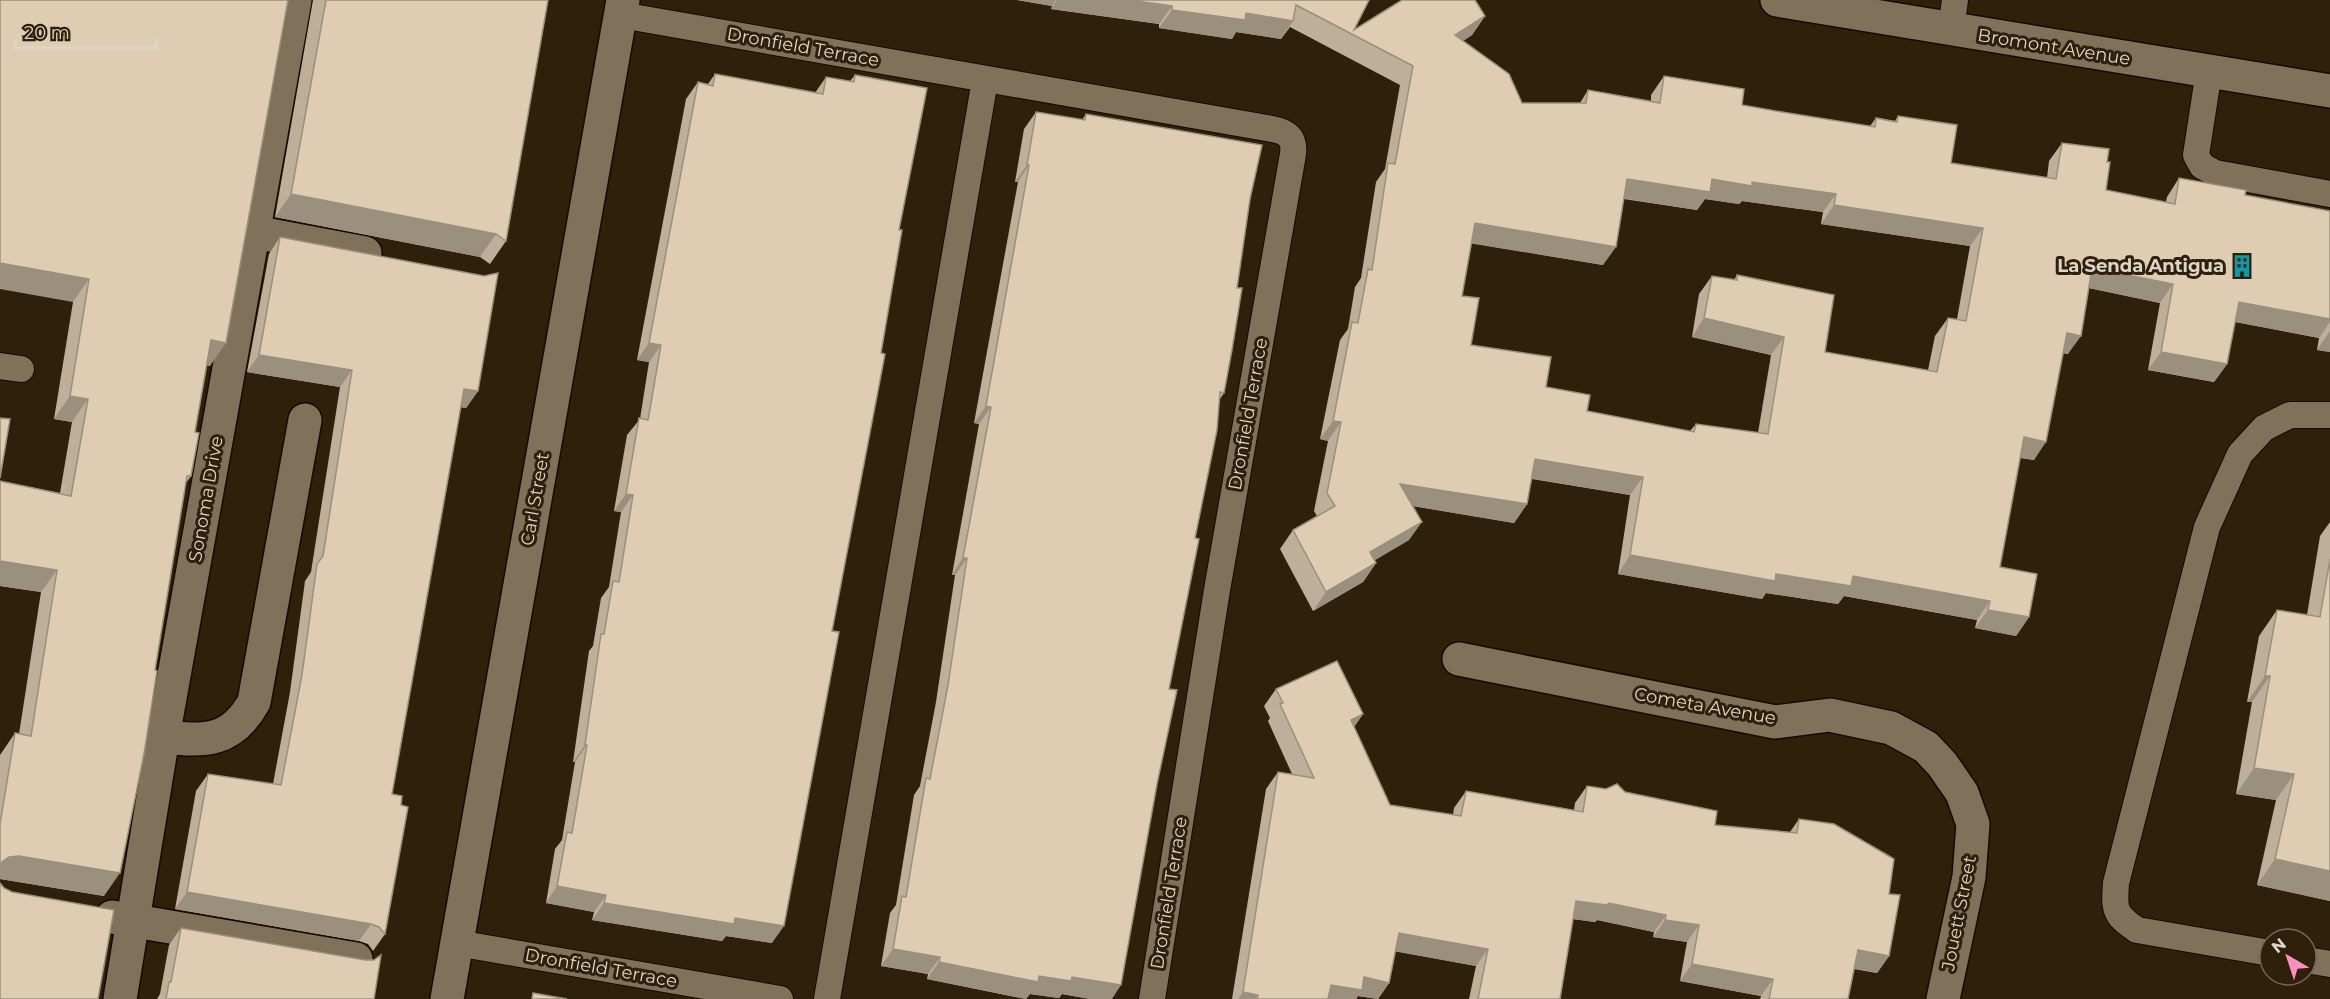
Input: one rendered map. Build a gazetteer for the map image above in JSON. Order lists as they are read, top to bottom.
{
  "streets": {
    "street": [
      "Bromont Avenue",
      "Sonoma Drive",
      "Carl Street",
      "Cometa Avenue",
      "Jouett Street"
    ],
    "lane": ["Dronfield Terrace"]
  },
  "crossings": [
    ["Dronfield Terrace", "Carl Street"],
    ["Cometa Avenue", "Jouett Street"]
  ],
  "places": {
    "building": ["La Senda Antigua"]
  },
  "scale_bar": "20 m",
  "north": "top left"
}
